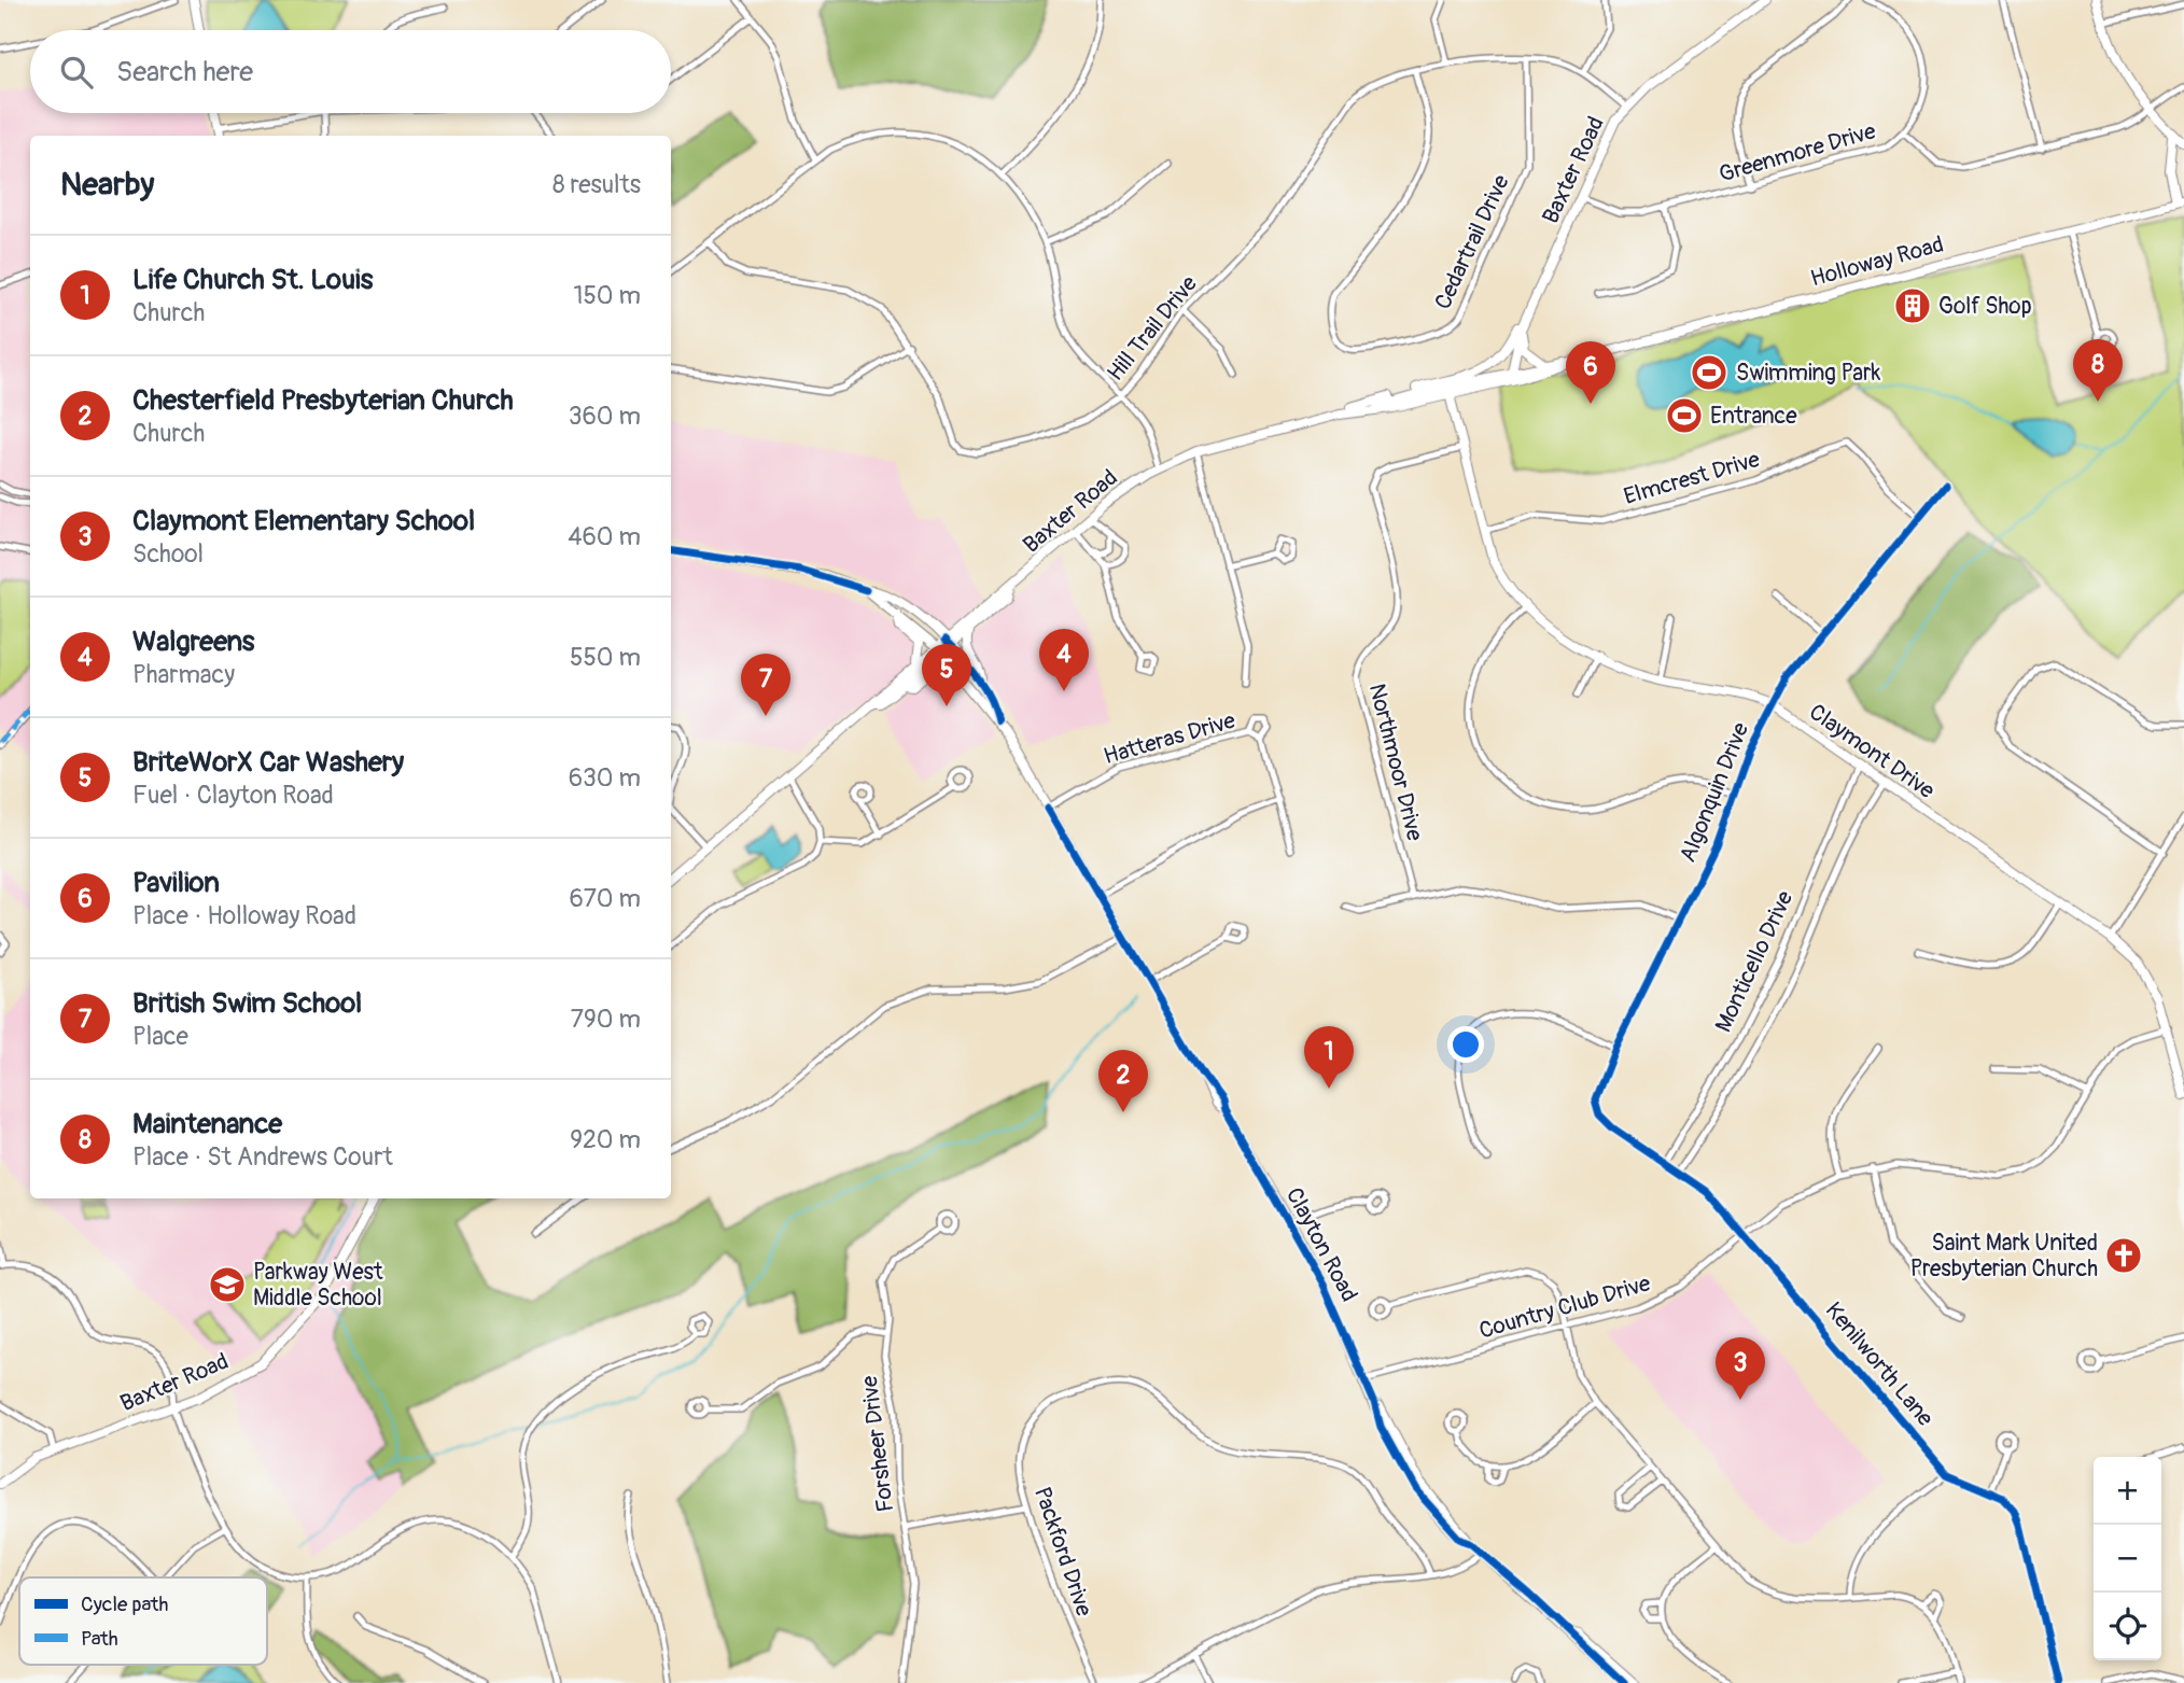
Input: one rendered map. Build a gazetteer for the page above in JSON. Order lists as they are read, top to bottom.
{
  "streets": {
    "main road": [
      "Baxter Road",
      "Holloway Road",
      "Claymont Drive",
      "Clayton Road"
    ],
    "street": [
      "Greenmore Drive",
      "Cedartrail Drive",
      "Hill Trail Drive",
      "Elmcrest Drive",
      "Hatteras Drive",
      "Northmoor Drive",
      "Algonquin Drive",
      "Monticello Drive",
      "Country Club Drive",
      "Kenilworth Lane",
      "Forsheer Drive",
      "Packford Drive"
    ]
  },
  "crossings": [
    ["Greenmore Drive", "Baxter Road"],
    ["Baxter Road", "Holloway Road"],
    ["Baxter Road", "Hill Trail Drive"],
    ["Baxter Road", "Claymont Drive"],
    ["Baxter Road", "Clayton Road"],
    ["Cedartrail Drive", "Hill Trail Drive"],
    ["Elmcrest Drive", "Claymont Drive"],
    ["Elmcrest Drive", "Algonquin Drive"],
    ["Hatteras Drive", "Clayton Road"],
    ["Claymont Drive", "Northmoor Drive"],
    ["Claymont Drive", "Algonquin Drive"],
    ["Claymont Drive", "Monticello Drive"],
    ["Claymont Drive", "Country Club Drive"],
    ["Algonquin Drive", "Kenilworth Lane"],
    ["Monticello Drive", "Kenilworth Lane"],
    ["Clayton Road", "Country Club Drive"],
    ["Country Club Drive", "Kenilworth Lane"]
  ],
  "places": {
    "building": ["Golf Shop"],
    "sports": ["Swimming Park", "Entrance"],
    "church": ["Saint Mark United Presbyterian Church"],
    "school or university": ["Parkway West Middle School"]
  },
  "legend": ["Cycle path", "Path"],
  "page": {
    "search": "Search here",
    "heading": ["Nearby", "8 results"],
    "list": [
      {
        "mark": "1",
        "name": "Life Church St. Louis",
        "note": "Church",
        "value": "150 m"
      },
      {
        "mark": "2",
        "name": "Chesterfield Presbyterian Church",
        "note": "Church",
        "value": "360 m"
      },
      {
        "mark": "3",
        "name": "Claymont Elementary School",
        "note": "School",
        "value": "460 m"
      },
      {
        "mark": "4",
        "name": "Walgreens",
        "note": "Pharmacy",
        "value": "550 m"
      },
      {
        "mark": "5",
        "name": "BriteWorX Car Washery",
        "note": "Fuel · Clayton Road",
        "value": "630 m"
      },
      {
        "mark": "6",
        "name": "Pavilion",
        "note": "Place · Holloway Road",
        "value": "670 m"
      },
      {
        "mark": "7",
        "name": "British Swim School",
        "note": "Place",
        "value": "790 m"
      },
      {
        "mark": "8",
        "name": "Maintenance",
        "note": "Place · St Andrews Court",
        "value": "920 m"
      }
    ],
    "pins": [
      "8",
      "6",
      "4",
      "5",
      "7",
      "1",
      "2",
      "3"
    ],
    "map_buttons": ["+", "−"]
  }
}
